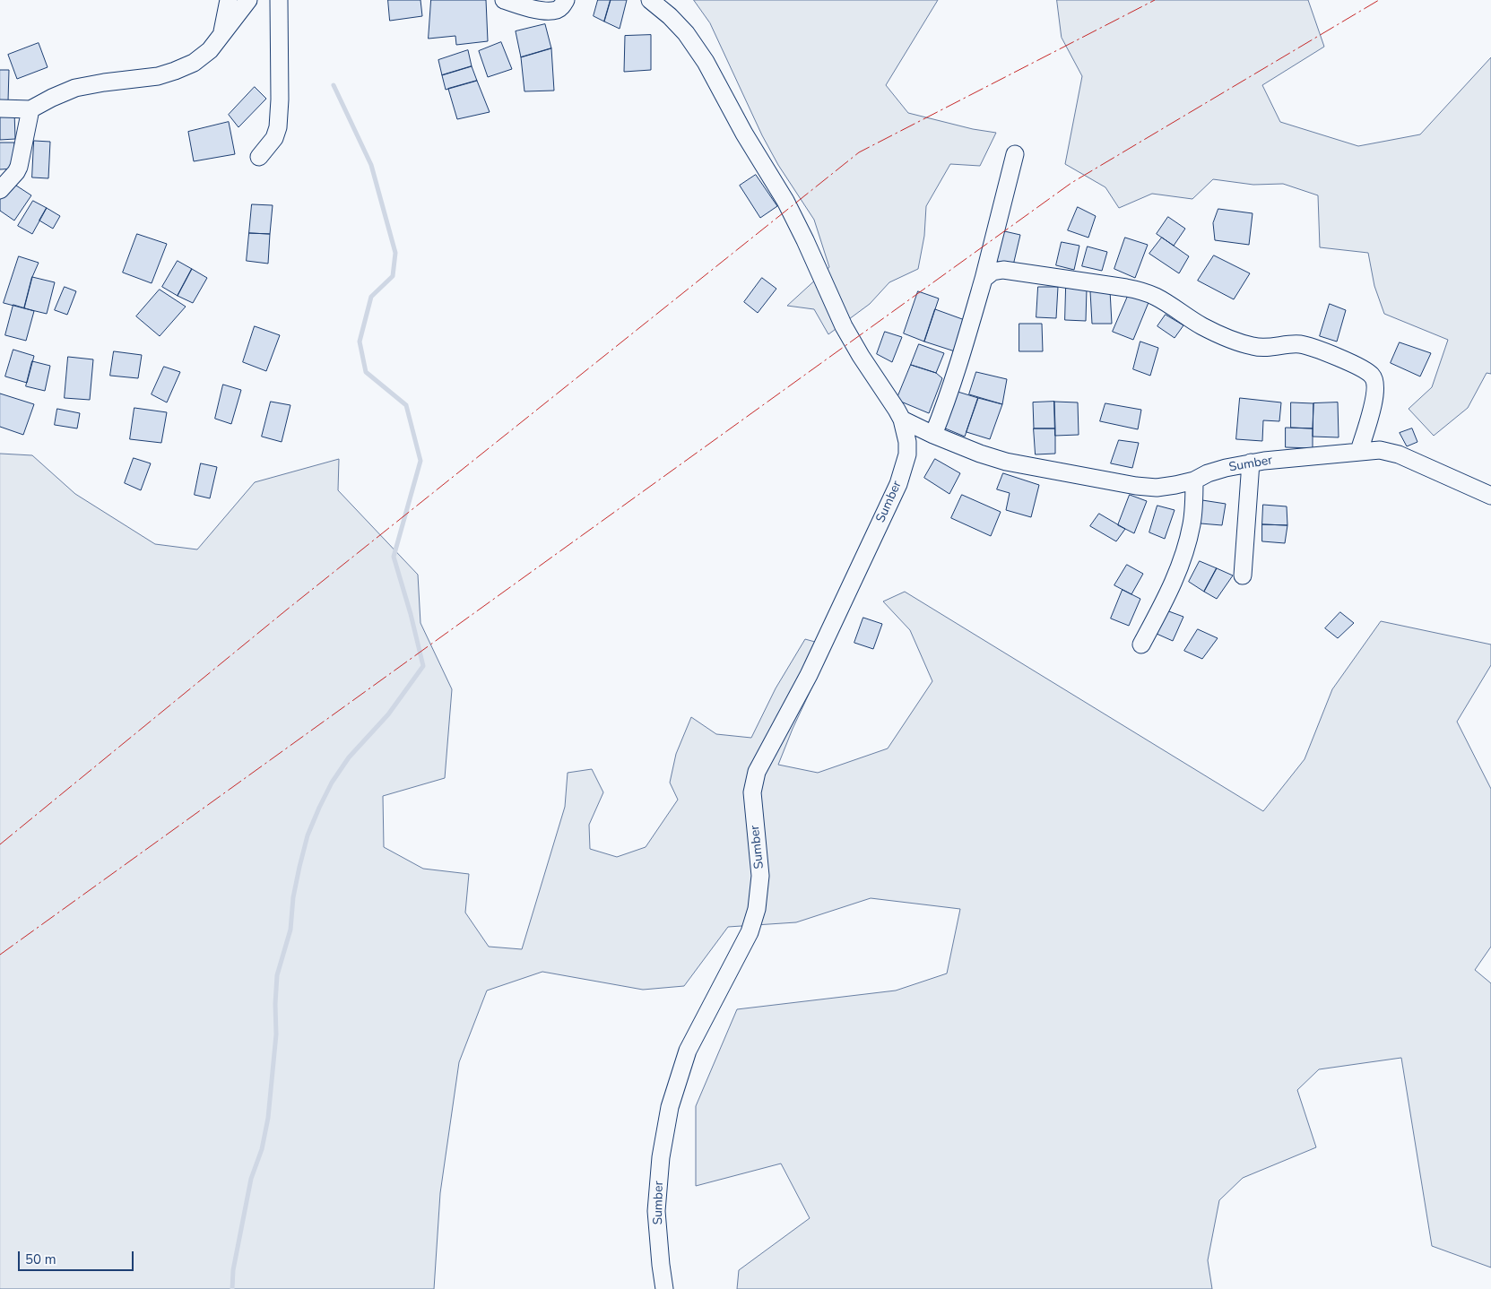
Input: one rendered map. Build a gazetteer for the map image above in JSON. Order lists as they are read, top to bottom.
{
  "streets": {
    "street": ["Sumber"]
  },
  "scale_bar": "50 m"
}
